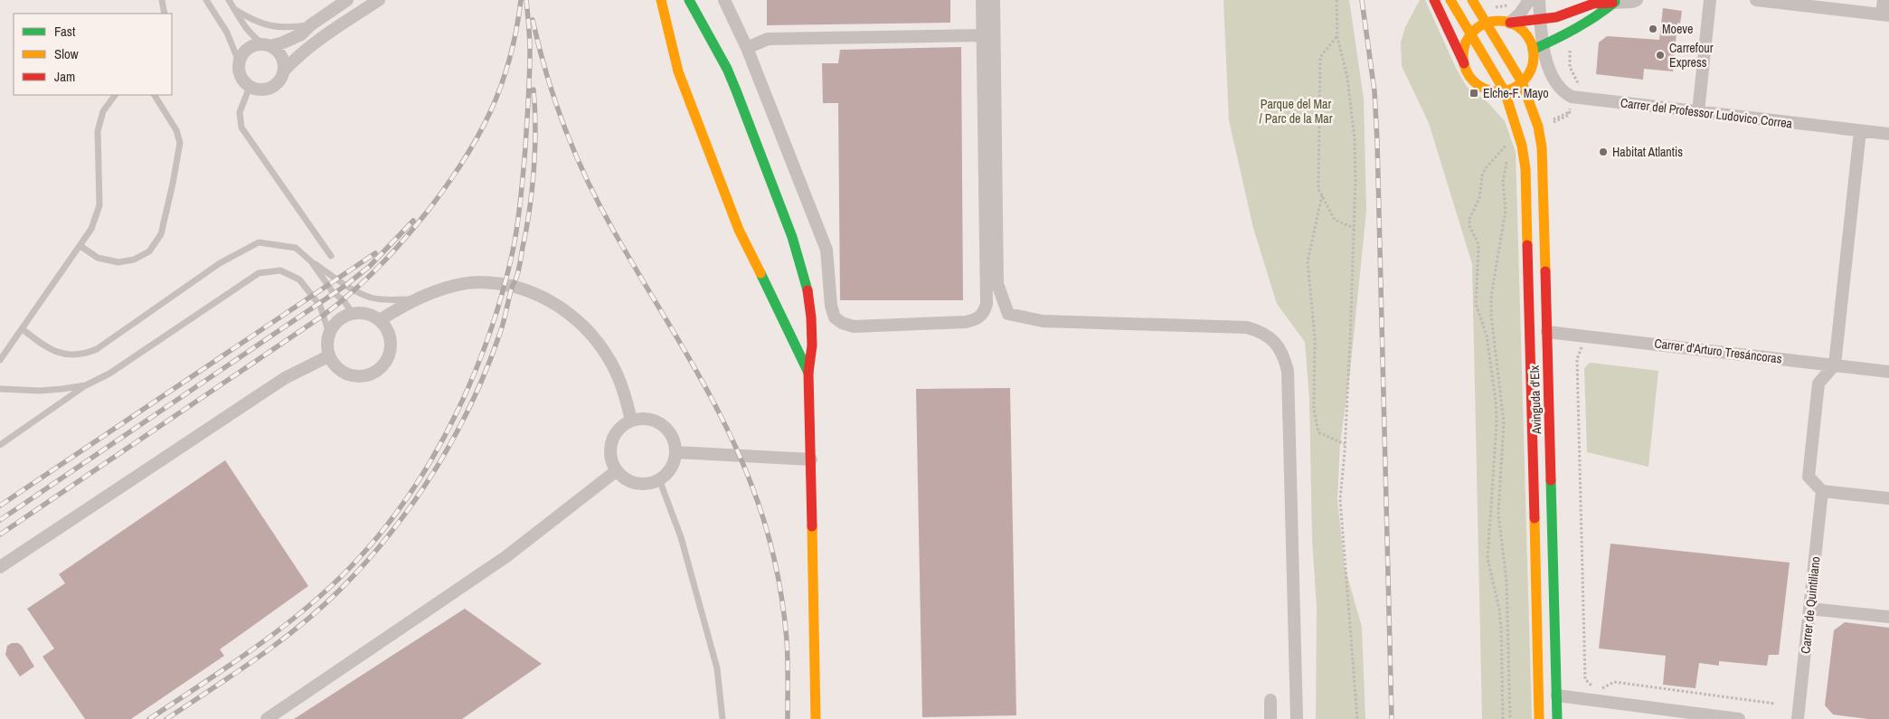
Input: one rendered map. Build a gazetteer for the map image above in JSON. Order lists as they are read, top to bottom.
{
  "streets": {
    "street": [
      "Carrer del Professor Ludovico Correa",
      "Carrer d'Arturo Tresáncoras",
      "Avinguda d'Elx",
      "Carrer de Quintiliano"
    ]
  },
  "crossings": [
    ["Carrer d'Arturo Tresáncoras", "Avinguda d'Elx"]
  ],
  "parks": ["Parque del Mar / Parc de la Mar"],
  "places": {
    "other": ["Moeve", "Carrefour Express", "Habitat Atlantis"],
    "transit": ["Elche-F. Mayo"]
  },
  "legend": ["Fast", "Slow", "Jam"]
}
